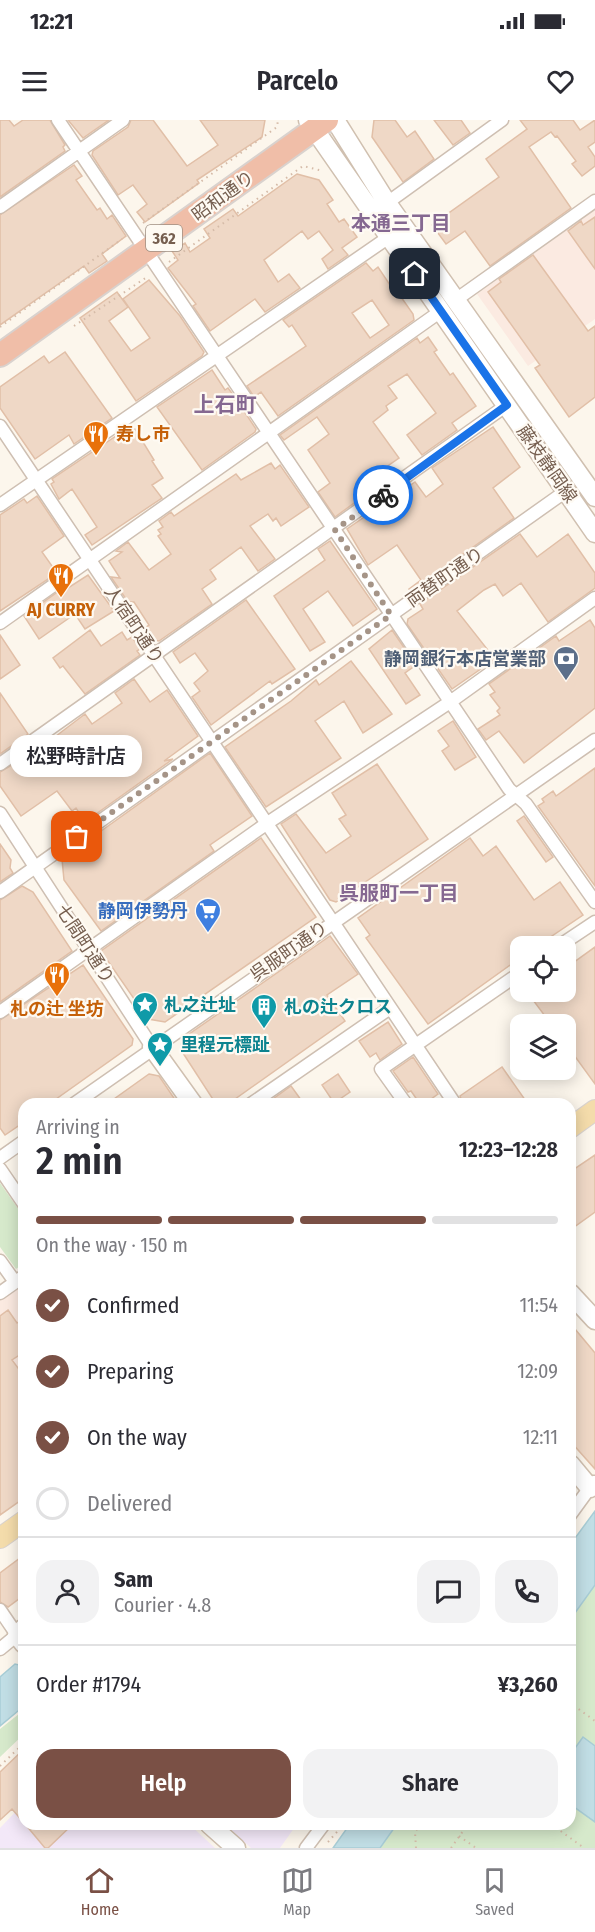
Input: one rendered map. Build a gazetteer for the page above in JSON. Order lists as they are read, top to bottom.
{
  "streets": {
    "highway": ["昭和通り", "362"],
    "main road": ["藤枝静岡線", "七間町通り"],
    "street": ["両替町通り", "人宿町通り", "呉服町通り"]
  },
  "crossings": [
    ["昭和通り", "藤枝静岡線"],
    ["藤枝静岡線", "両替町通り"],
    ["両替町通り", "人宿町通り"],
    ["両替町通り", "七間町通り"],
    ["人宿町通り", "呉服町通り"],
    ["七間町通り", "呉服町通り"]
  ],
  "districts": ["本通三丁目", "上石町", "呉服町一丁目"],
  "places": {
    "restaurant": ["寿し市", "AJ CURRY", "札の辻 坐坊"],
    "bank": ["静岡銀行本店営業部"],
    "other": ["松野時計店"],
    "supermarket": ["静岡伊勢丹"],
    "place": ["札之辻址", "里程元標趾"],
    "building": ["札の辻クロス"]
  },
  "page": {
    "status": "12:21",
    "header": "Parcelo",
    "bubble": "松野時計店",
    "heading": ["2 min", "Arriving in", "12:23–12:28"],
    "panel": [
      "Sam",
      "Courier · 4.8",
      "Order #1794",
      "¥3,260"
    ],
    "bar": "On the way · 150 m",
    "list": [
      ["Confirmed", "11:54"],
      ["Preparing", "12:09"],
      ["On the way", "12:11"],
      "Delivered"
    ],
    "buttons": ["Help", "Share"],
    "tabs": ["Home", "Map", "Saved"]
  }
}
